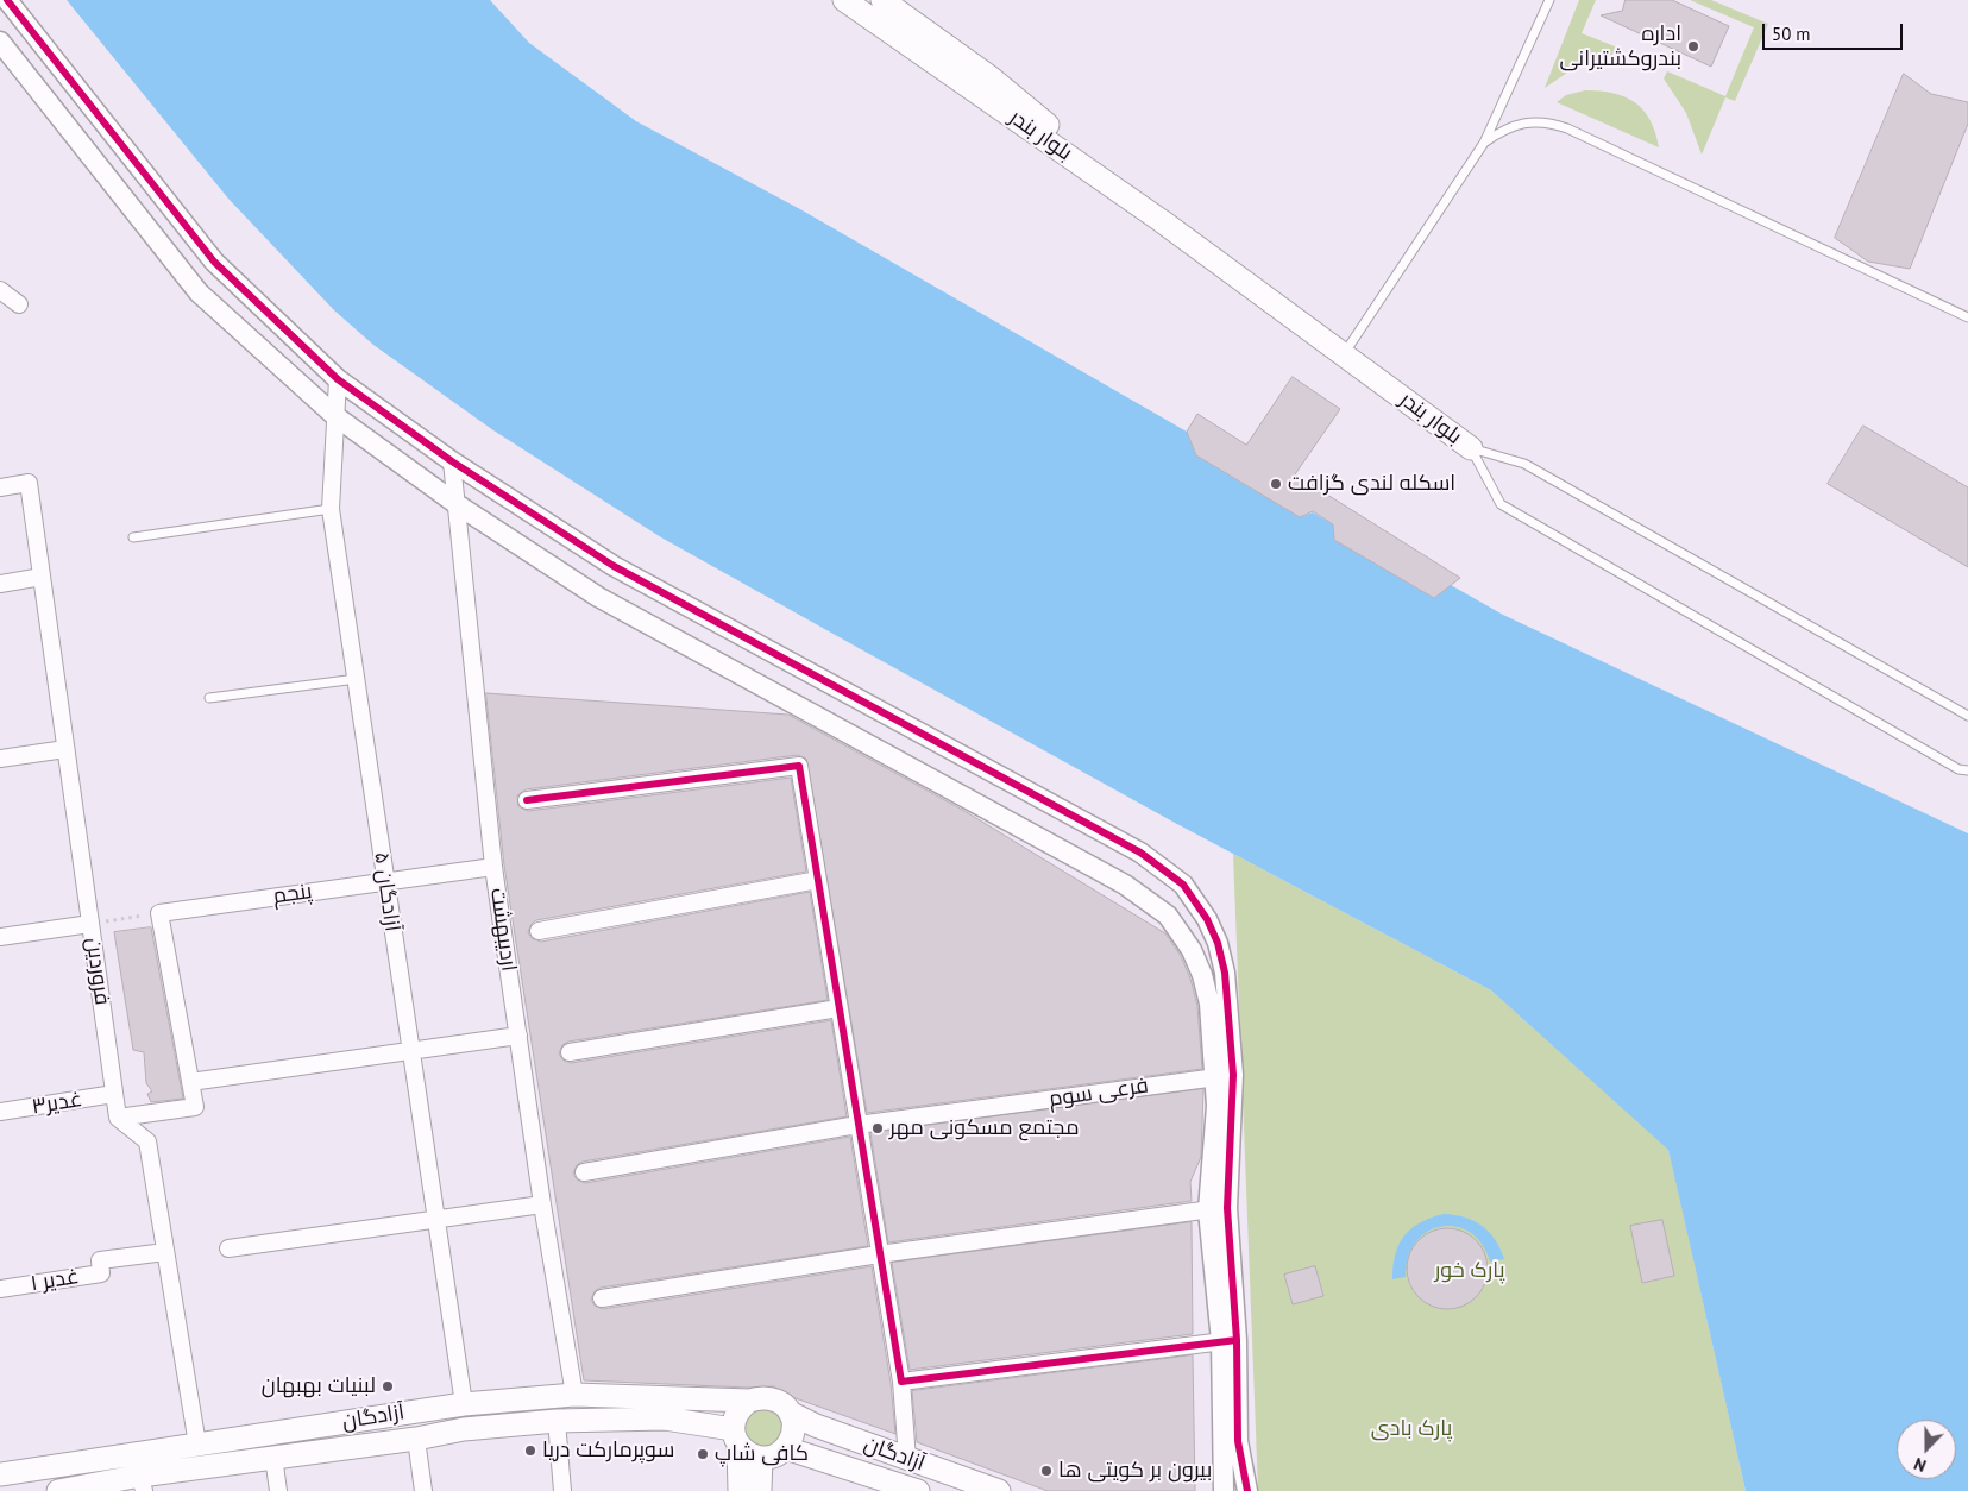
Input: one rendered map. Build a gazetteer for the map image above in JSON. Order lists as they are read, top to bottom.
{
  "streets": {
    "main road": ["بلوار بندر", "آزادگان"],
    "street": [
      "آزادگان ۵",
      "پنجم",
      "اردیبهشت",
      "فروردین",
      "فرعی سوم",
      "غدیر۳",
      "غدیر ۱"
    ]
  },
  "crossings": [
    ["آزادگان ۵", "پنجم"],
    ["آزادگان ۵", "آزادگان"],
    ["پنجم", "اردیبهشت"],
    ["اردیبهشت", "آزادگان"],
    ["فروردین", "غدیر۳"]
  ],
  "parks": ["پارک خور", "پارک بادی"],
  "places": [
    "اداره بندروکشتیرانی",
    "اسکله لندی گزافت",
    "مجتمع مسکونی مهر",
    "لبنیات بهبهان",
    "سوپرمارکت دریا",
    "کافی شاپ",
    "بیرون بر کویتی ها"
  ],
  "scale_bar": "50 m",
  "north": "bottom"
}
